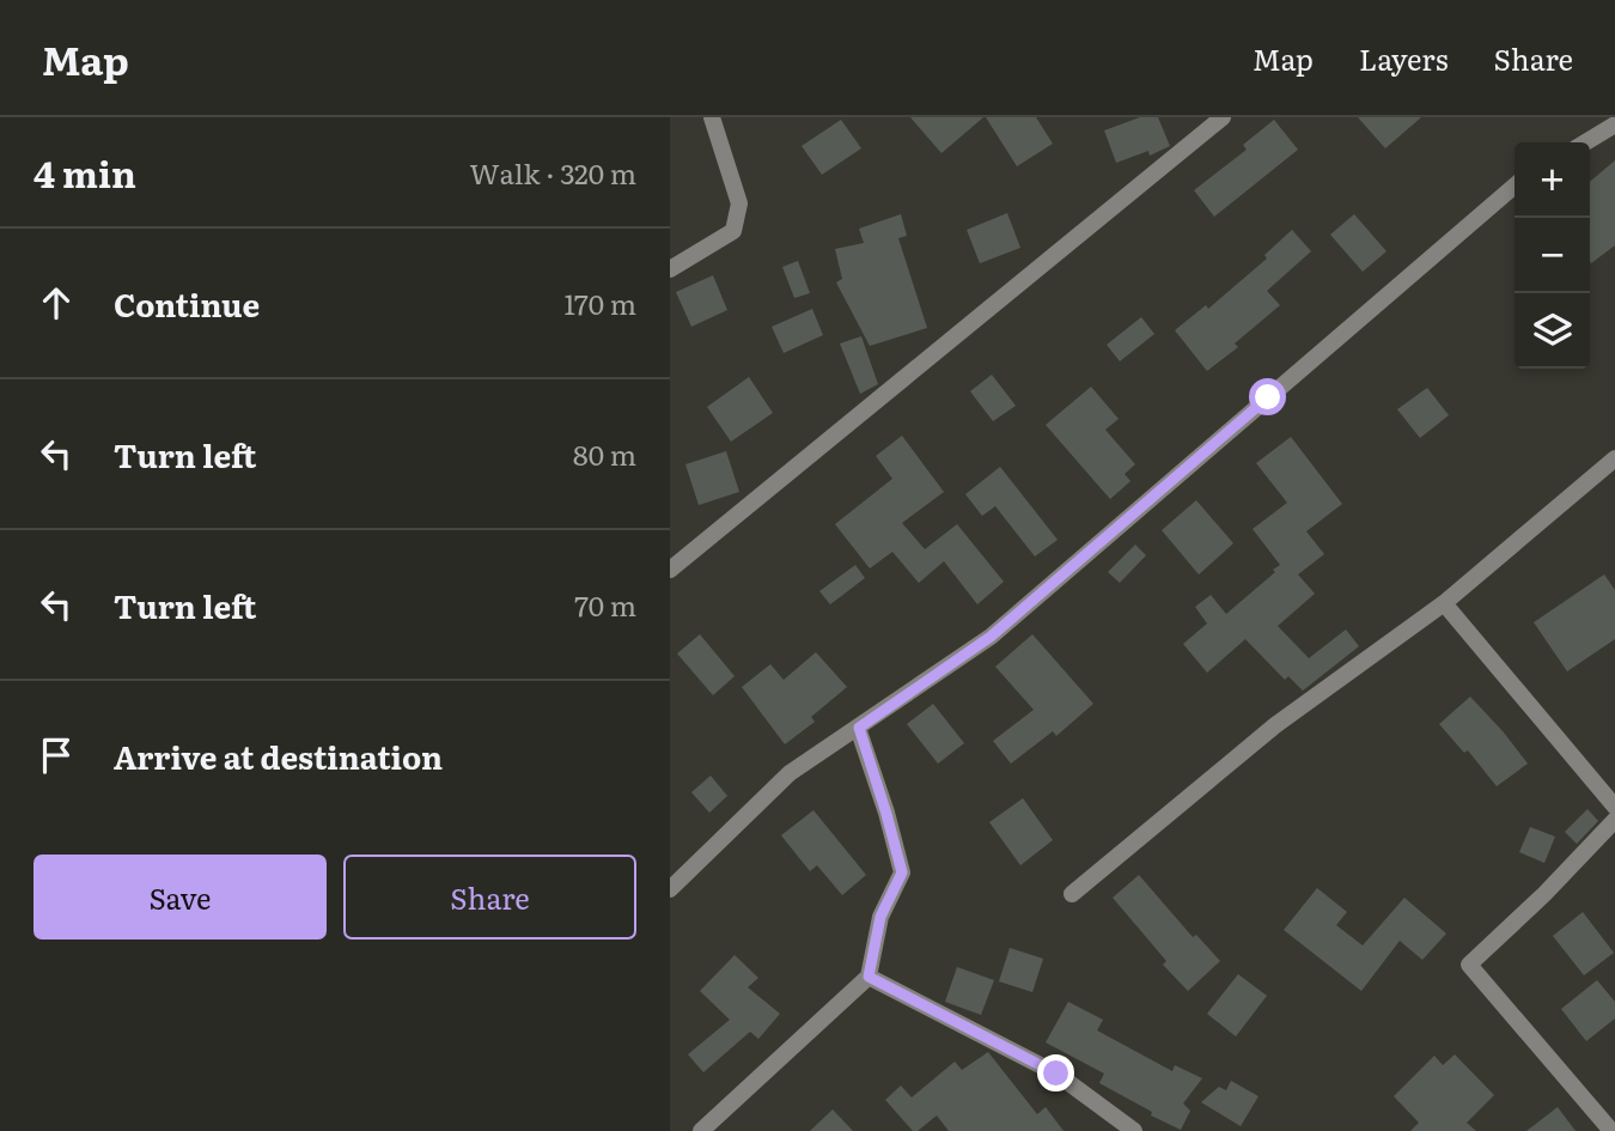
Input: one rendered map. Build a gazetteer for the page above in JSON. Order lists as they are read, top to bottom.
{
  "page": {
    "header": "Map",
    "nav": ["Map", "Layers", "Share"],
    "heading": ["4 min", "Walk · 320 m"],
    "map_buttons": ["+", "−"],
    "list": [
      ["Continue", "170 m"],
      ["Turn left", "80 m"],
      ["Turn left", "70 m"],
      "Arrive at destination"
    ],
    "buttons": ["Save", "Share"]
  }
}
